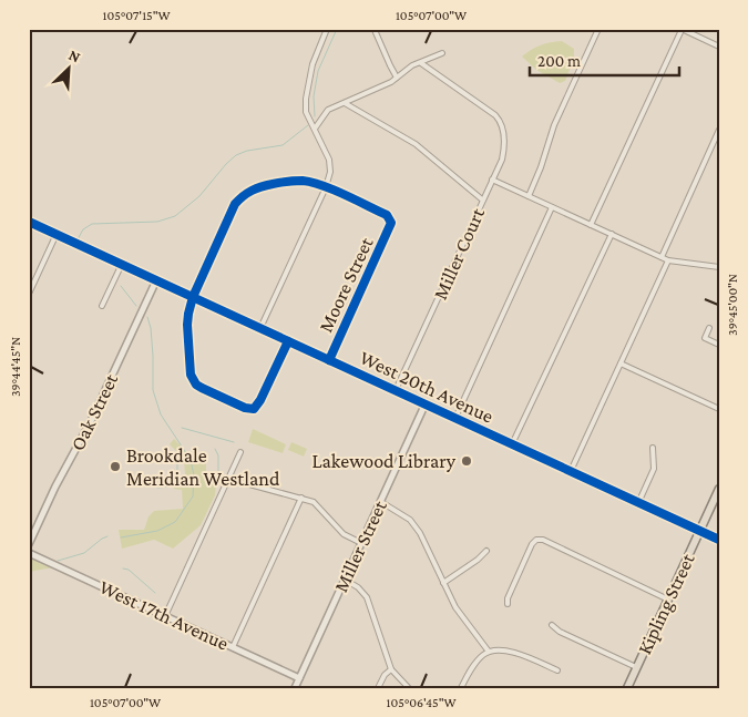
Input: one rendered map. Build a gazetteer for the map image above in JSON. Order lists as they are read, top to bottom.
{
  "streets": {
    "main road": ["Kipling Street"],
    "street": [
      "Miller Court",
      "Moore Street",
      "West 20th Avenue",
      "Oak Street",
      "Miller Street",
      "West 17th Avenue"
    ]
  },
  "crossings": [
    ["Miller Court", "West 20th Avenue"],
    ["Moore Street", "West 20th Avenue"],
    ["West 20th Avenue", "Oak Street"],
    ["West 20th Avenue", "Miller Street"],
    ["West 20th Avenue", "Kipling Street"],
    ["Miller Street", "West 17th Avenue"]
  ],
  "places": ["Lakewood Library", "Brookdale Meridian Westland"],
  "scale_bar": "200 m",
  "north": "top right",
  "coordinates": [
    "105°07'15\"W",
    "105°07'00\"W",
    "39°45'00\"N",
    "39°44'45\"N",
    "105°06'45\"W"
  ]
}
